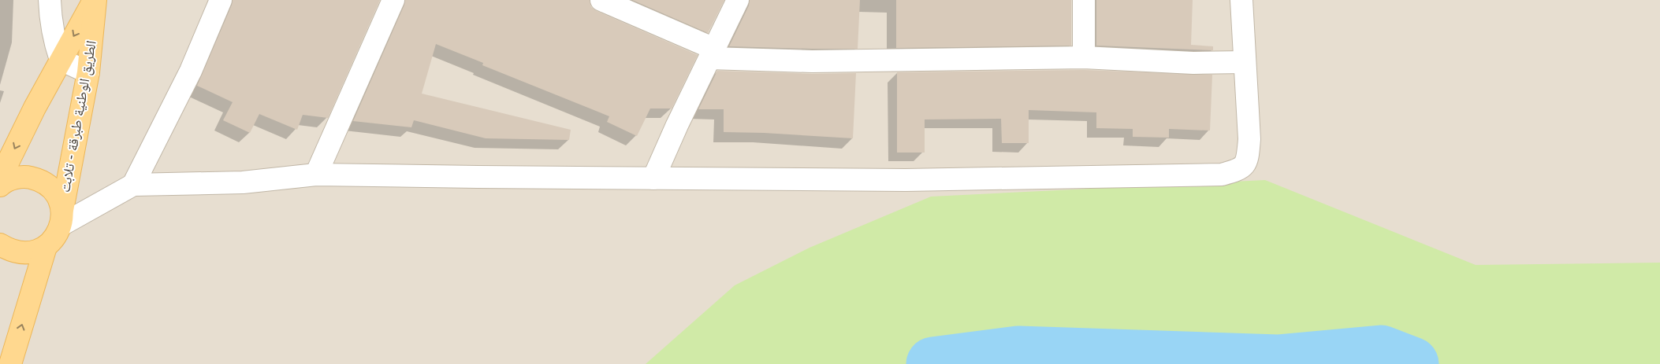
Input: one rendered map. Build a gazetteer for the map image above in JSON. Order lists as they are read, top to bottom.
{
  "streets": {
    "main road": ["الطريق الوطنية طبرقة - تلابت"]
  }
}
